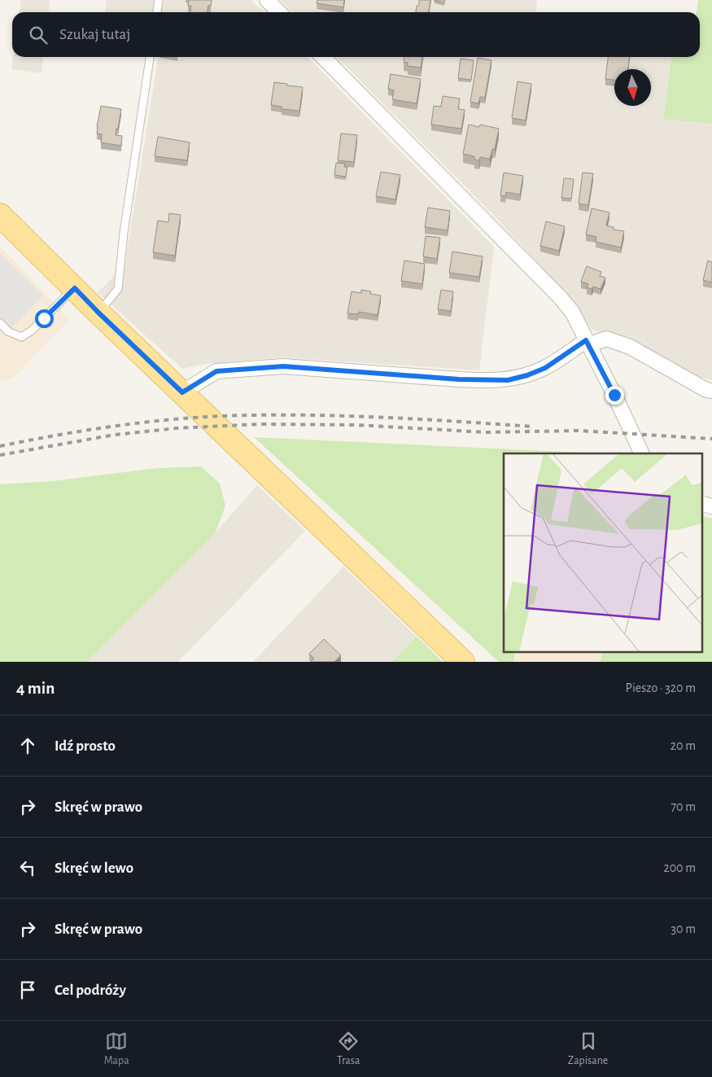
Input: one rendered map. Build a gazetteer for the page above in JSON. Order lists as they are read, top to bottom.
{
  "north": "bottom",
  "page": {
    "search": "Szukaj tutaj",
    "heading": ["4 min", "Pieszo · 320 m"],
    "list": [
      ["Idź prosto", "20 m"],
      ["Skręć w prawo", "70 m"],
      ["Skręć w lewo", "200 m"],
      ["Skręć w prawo", "30 m"],
      "Cel podróży"
    ],
    "nav": ["Mapa", "Trasa", "Zapisane"]
  }
}
